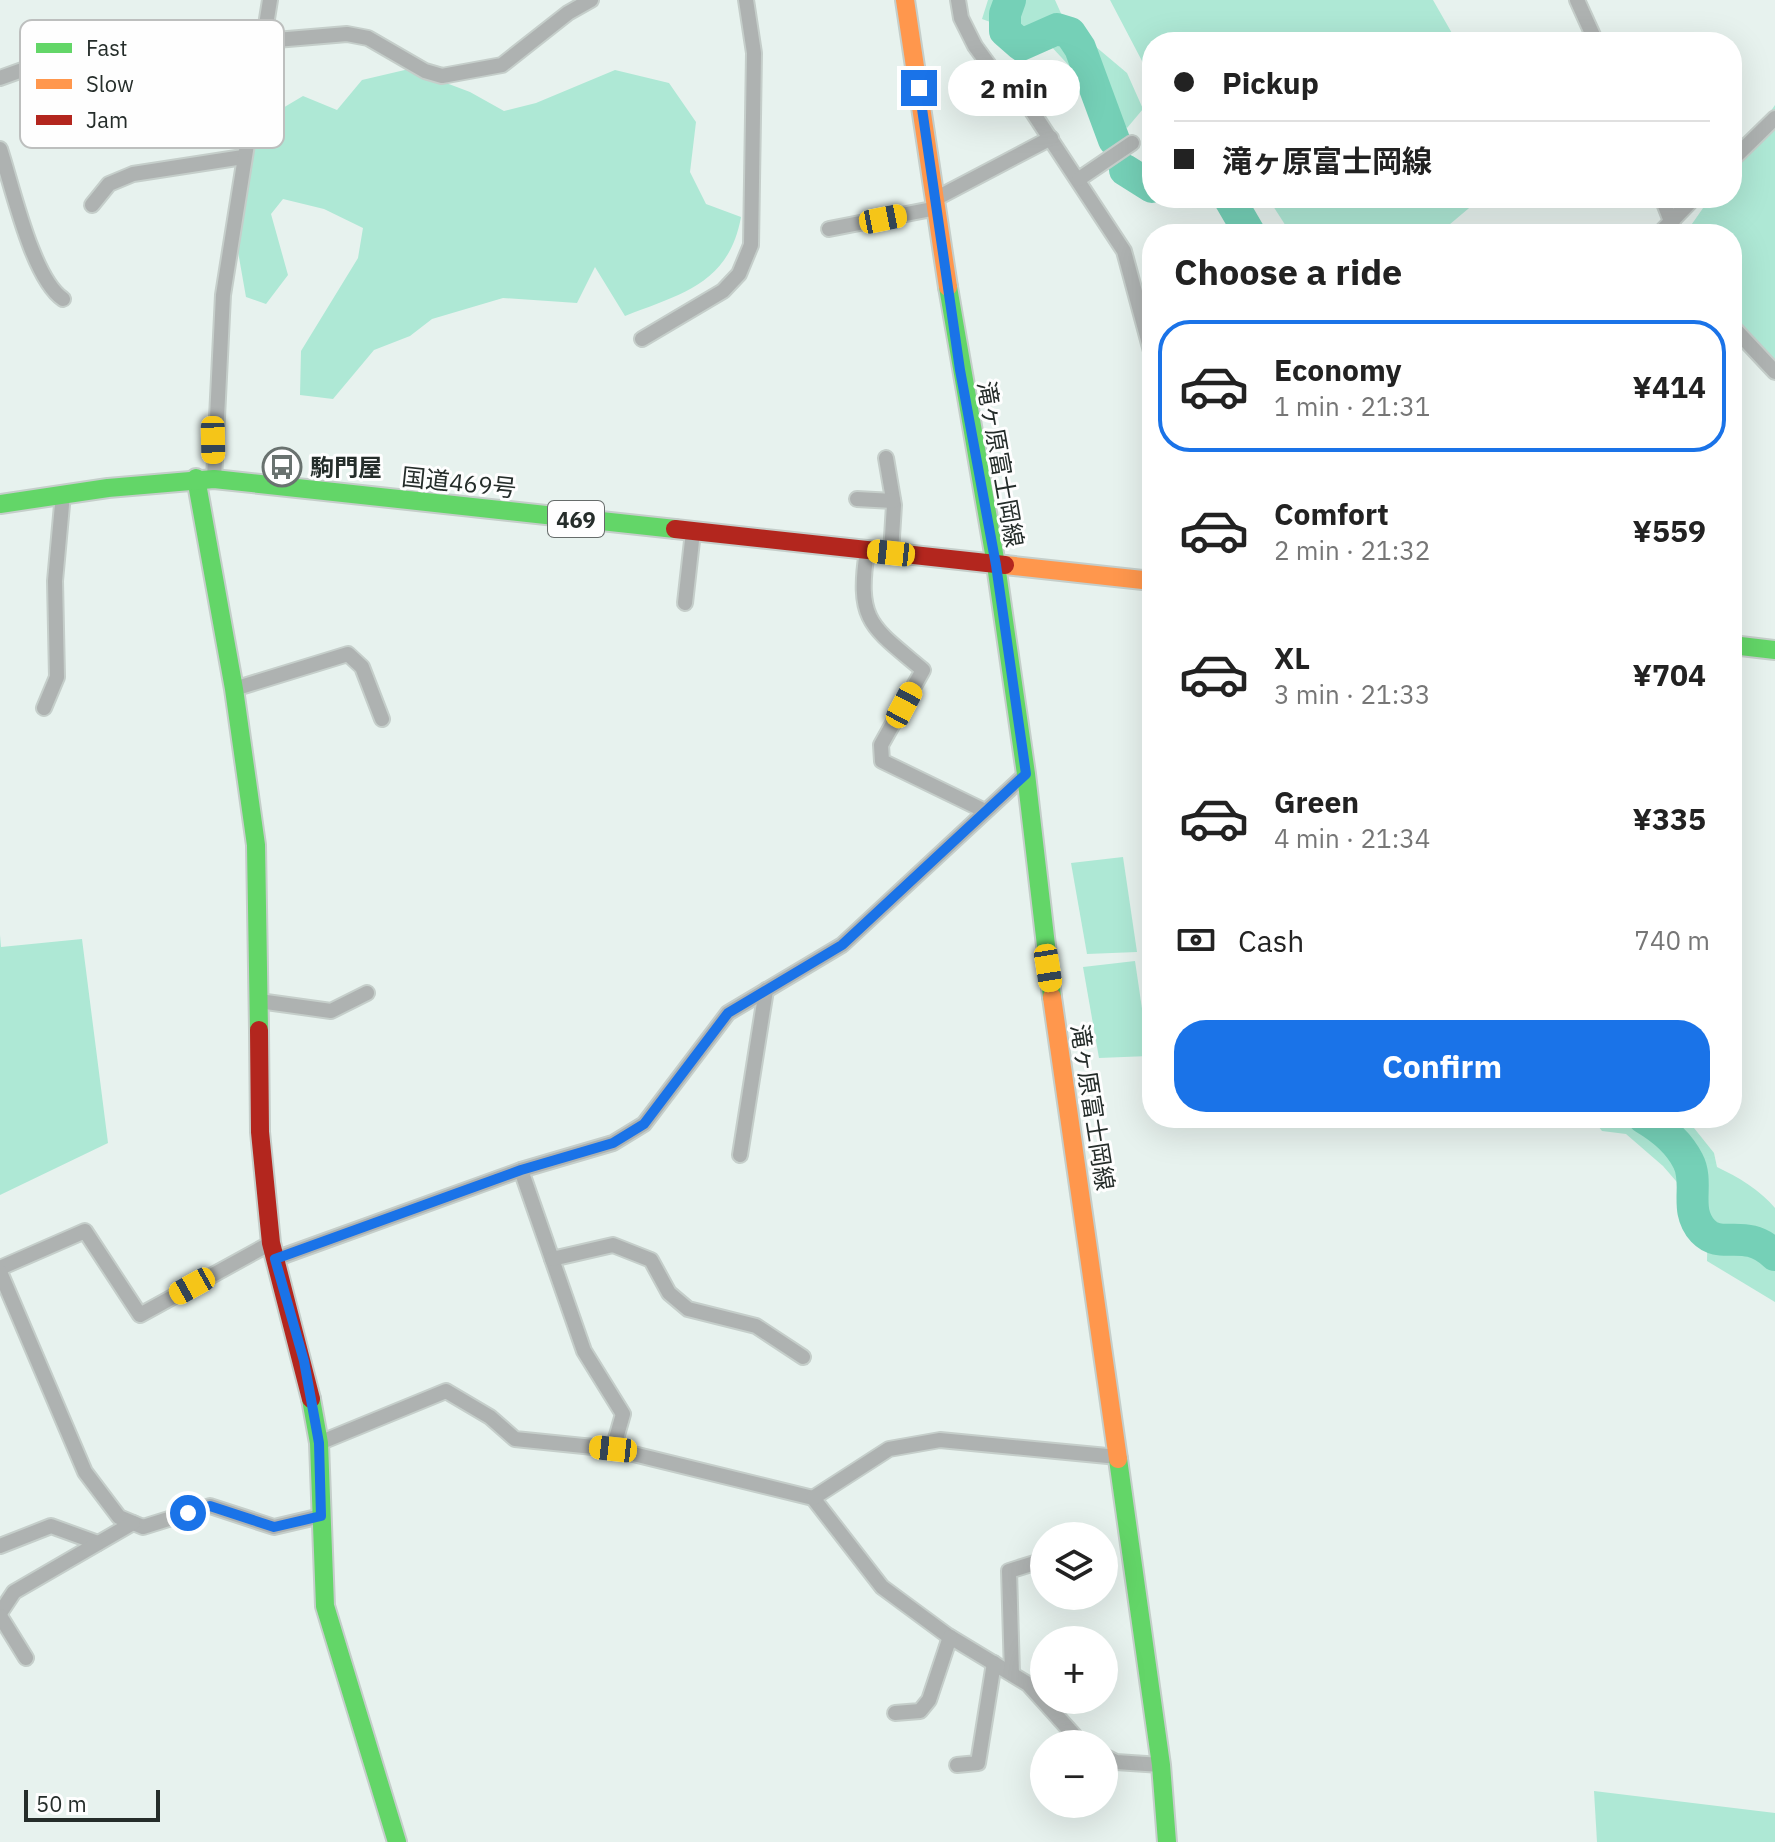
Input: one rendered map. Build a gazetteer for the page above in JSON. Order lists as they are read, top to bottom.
{
  "streets": {
    "main road": ["滝ヶ原富士岡線", "国道469号", "469"]
  },
  "crossings": [
    ["滝ヶ原富士岡線", "国道469号"]
  ],
  "places": {
    "bus stop": ["駒門屋"]
  },
  "legend": ["Fast", "Slow", "Jam"],
  "scale_bar": "50 m",
  "page": {
    "banner": ["Pickup", "滝ヶ原富士岡線"],
    "bubble": "2 min",
    "heading": "Choose a ride",
    "list": [
      {
        "name": "Economy",
        "note": "1 min · 21:31",
        "value": "¥414"
      },
      {
        "name": "Comfort",
        "note": "2 min · 21:32",
        "value": "¥559"
      },
      {
        "name": "XL",
        "note": "3 min · 21:33",
        "value": "¥704"
      },
      {
        "name": "Green",
        "note": "4 min · 21:34",
        "value": "¥335"
      }
    ],
    "pay": ["Cash", "740 m"],
    "buttons": "Confirm",
    "map_buttons": ["+", "−"],
    "scale": "50 m"
  }
}
